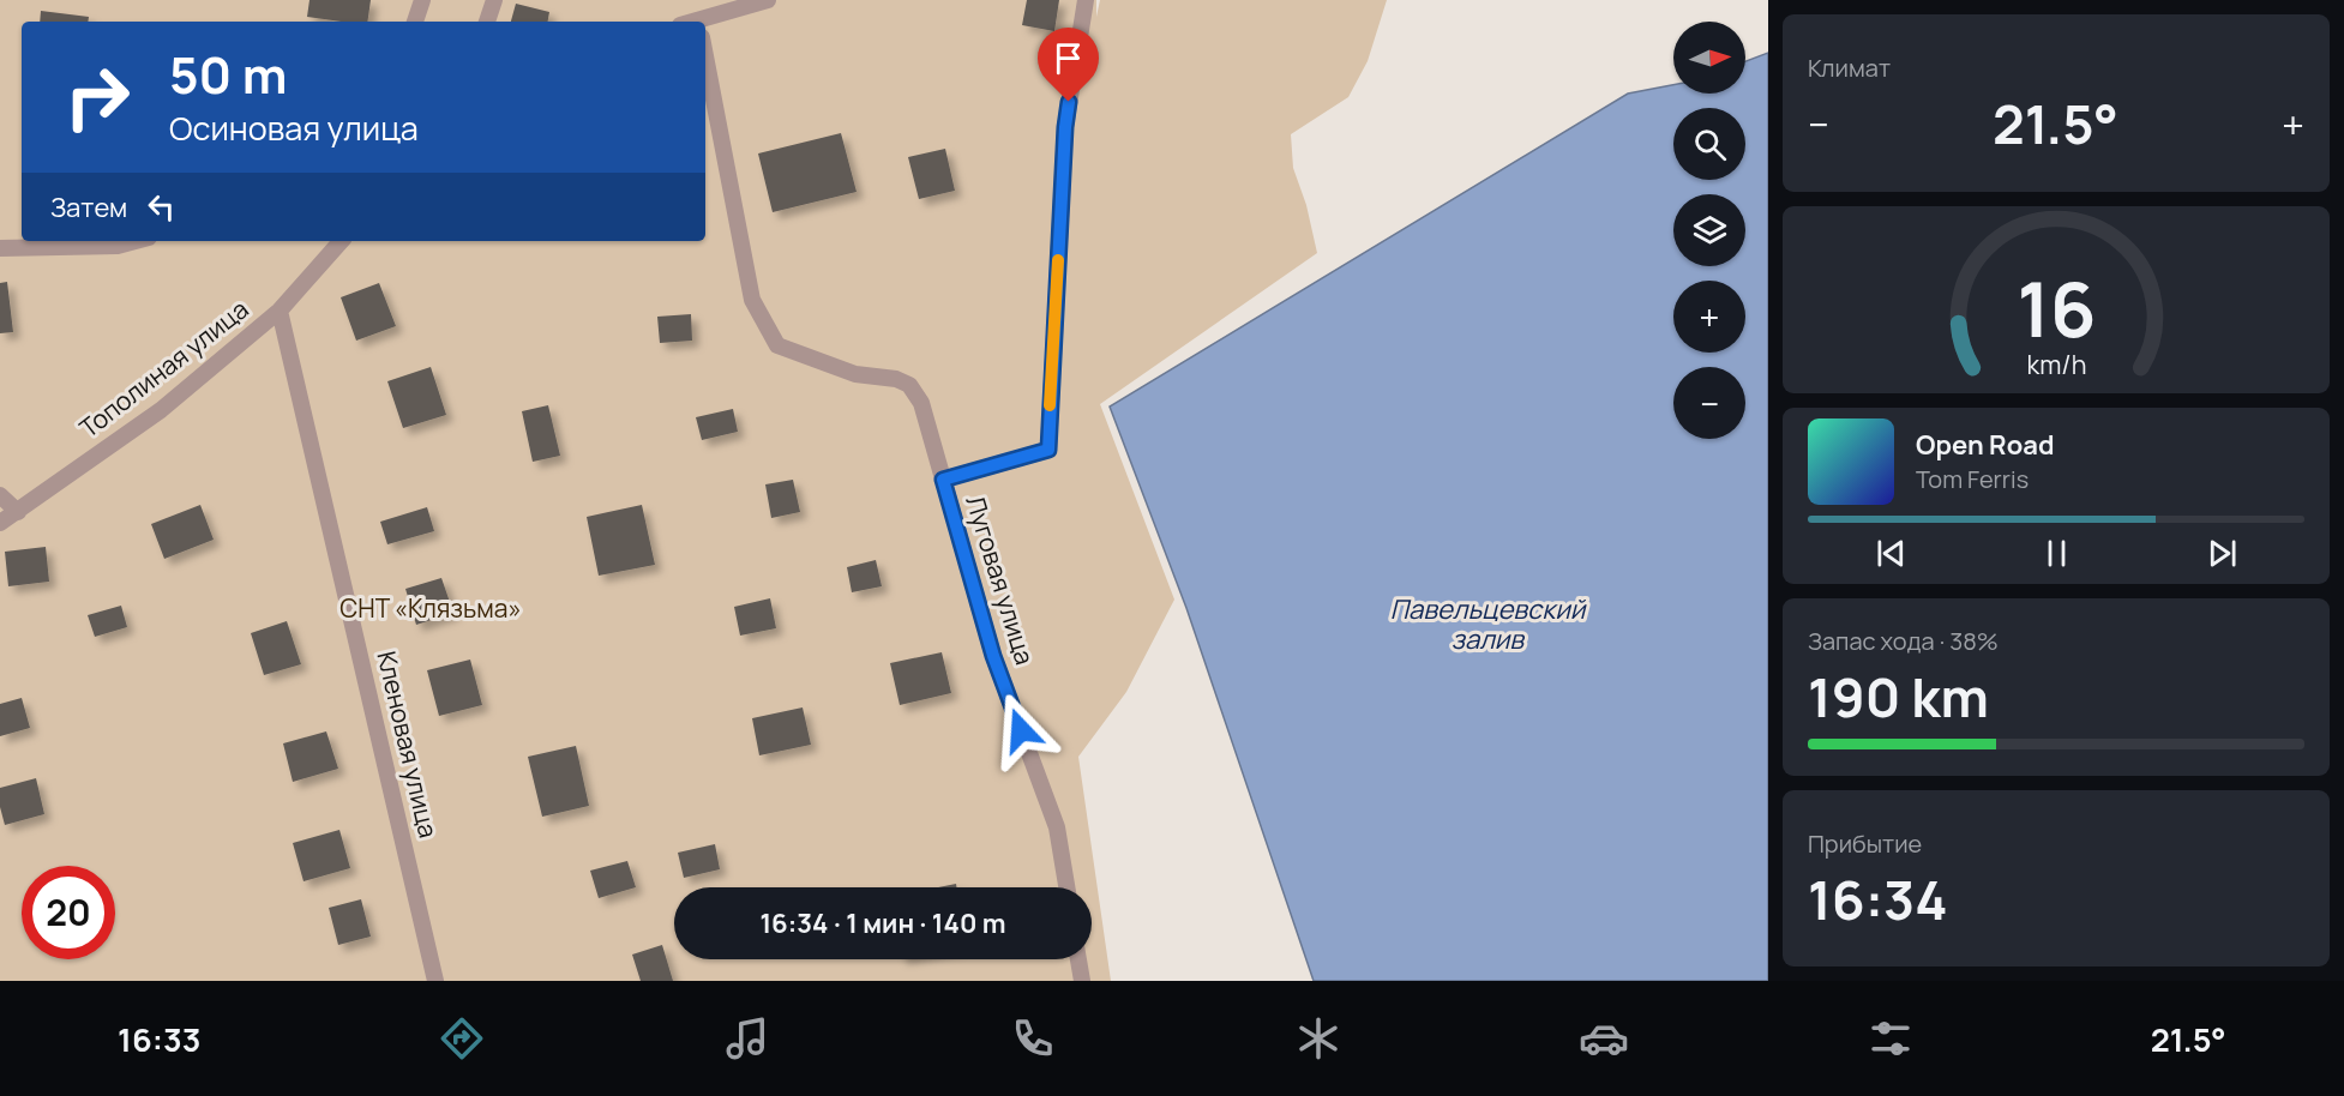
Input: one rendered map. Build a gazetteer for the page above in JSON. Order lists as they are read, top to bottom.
{
  "streets": {
    "lane": ["Тополиная улица", "Луговая улица", "Кленовая улица"]
  },
  "crossings": [
    ["Тополиная улица", "Кленовая улица"]
  ],
  "water": ["Павельцевский залив"],
  "parks": ["СНТ «Клязьма»"],
  "north": "right",
  "page": {
    "tile": [
      "Климат",
      ["Запас хода · 38%", "190 km"],
      ["Прибытие", "16:34"]
    ],
    "map_buttons": ["+", "−"],
    "turn": ["50 m", "Осиновая улица"],
    "heat": ["−", "21.5°", "+"],
    "then": "Затем",
    "song": ["Open Road", "Tom Ferris"],
    "limit": "20",
    "trip": "16:34 · 1 мин · 140 m",
    "tabs": ["16:33", "21.5°"],
    "gauge": ["16", "km/h"]
  }
}
